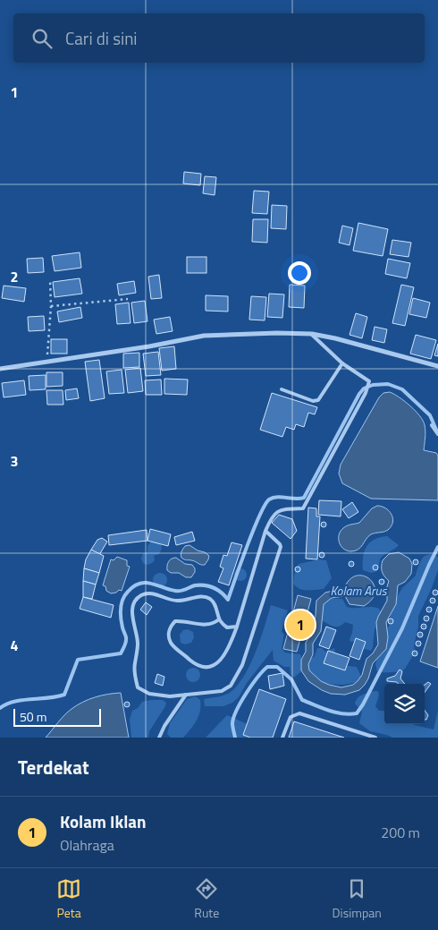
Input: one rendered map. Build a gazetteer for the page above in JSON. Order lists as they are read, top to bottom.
{
  "water": ["Kolam Arus"],
  "scale_bar": "50 m",
  "page": {
    "search": "Cari di sini",
    "pins": "1",
    "scale": "50 m",
    "heading": "Terdekat",
    "list": [
      {
        "mark": "1",
        "name": "Kolam Iklan",
        "note": "Olahraga",
        "value": "200 m"
      }
    ],
    "nav": ["Peta", "Rute", "Disimpan"]
  },
  "grid": {
    "rows": [
      "1",
      "2",
      "3",
      "4"
    ]
  }
}
